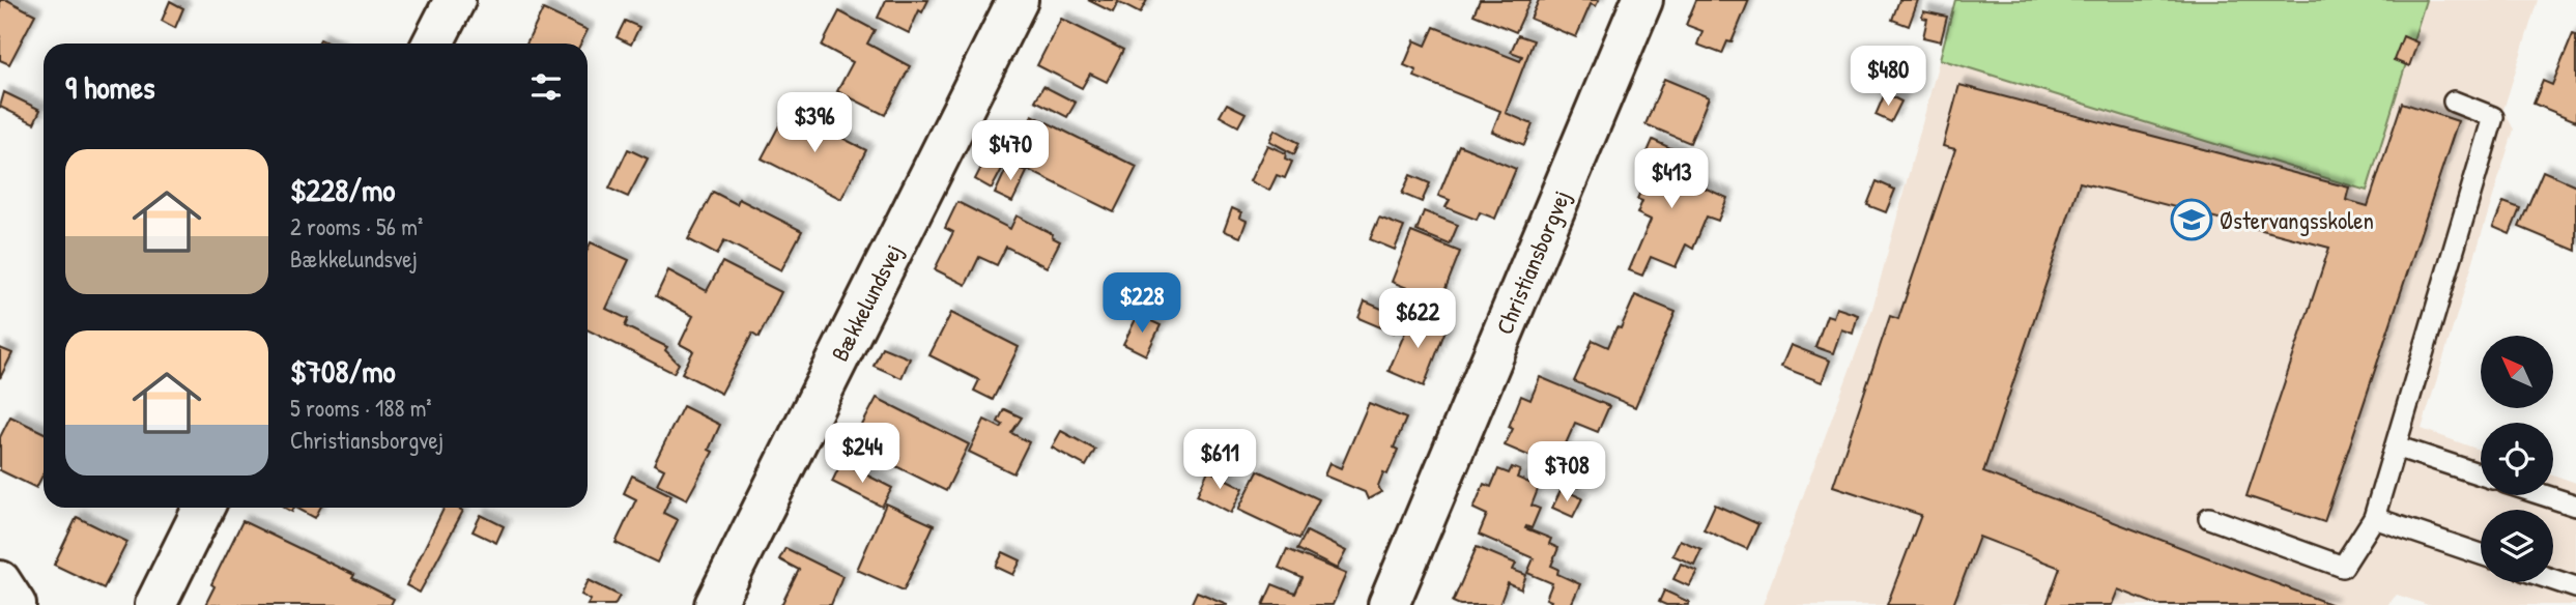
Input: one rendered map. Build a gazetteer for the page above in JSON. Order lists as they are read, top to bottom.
{
  "streets": {
    "street": ["Christiansborgvej", "Bækkelundsvej"]
  },
  "places": {
    "school or university": ["Østervangsskolen"]
  },
  "north": "top left",
  "page": {
    "heading": "9 homes",
    "price": [
      "$480",
      "$396",
      "$470",
      "$413",
      "$228",
      "$622",
      "$244",
      "$611",
      "$708"
    ],
    "list": [
      {
        "name": "$228/mo",
        "note": "2 rooms · 56 m² · Bækkelundsvej"
      },
      {
        "name": "$708/mo",
        "note": "5 rooms · 188 m² · Christiansborgvej"
      }
    ]
  }
}
